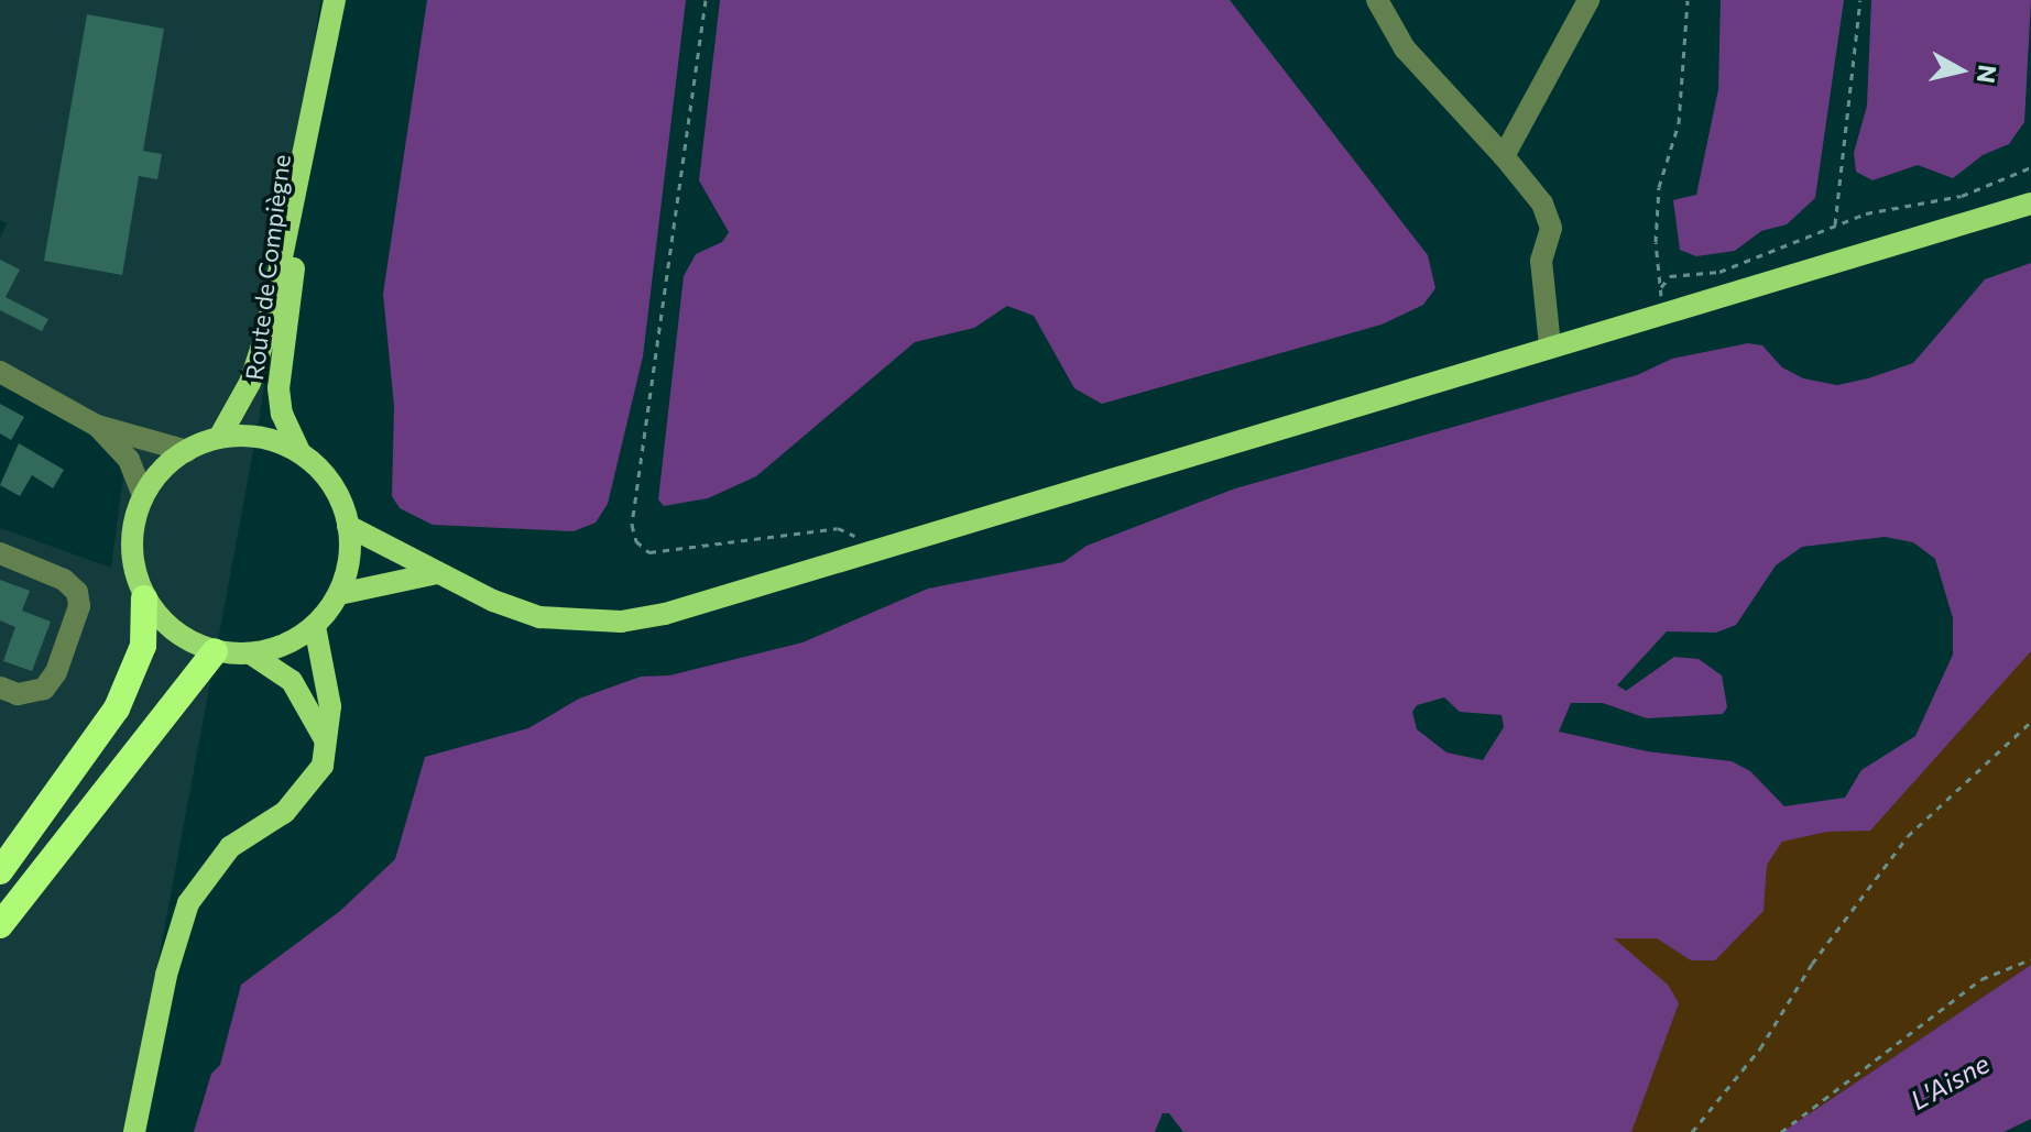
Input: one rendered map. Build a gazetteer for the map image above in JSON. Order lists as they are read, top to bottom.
{
  "streets": {
    "main road": ["Route de Compiègne"]
  },
  "water": ["L'Aisne"],
  "north": "right"
}
